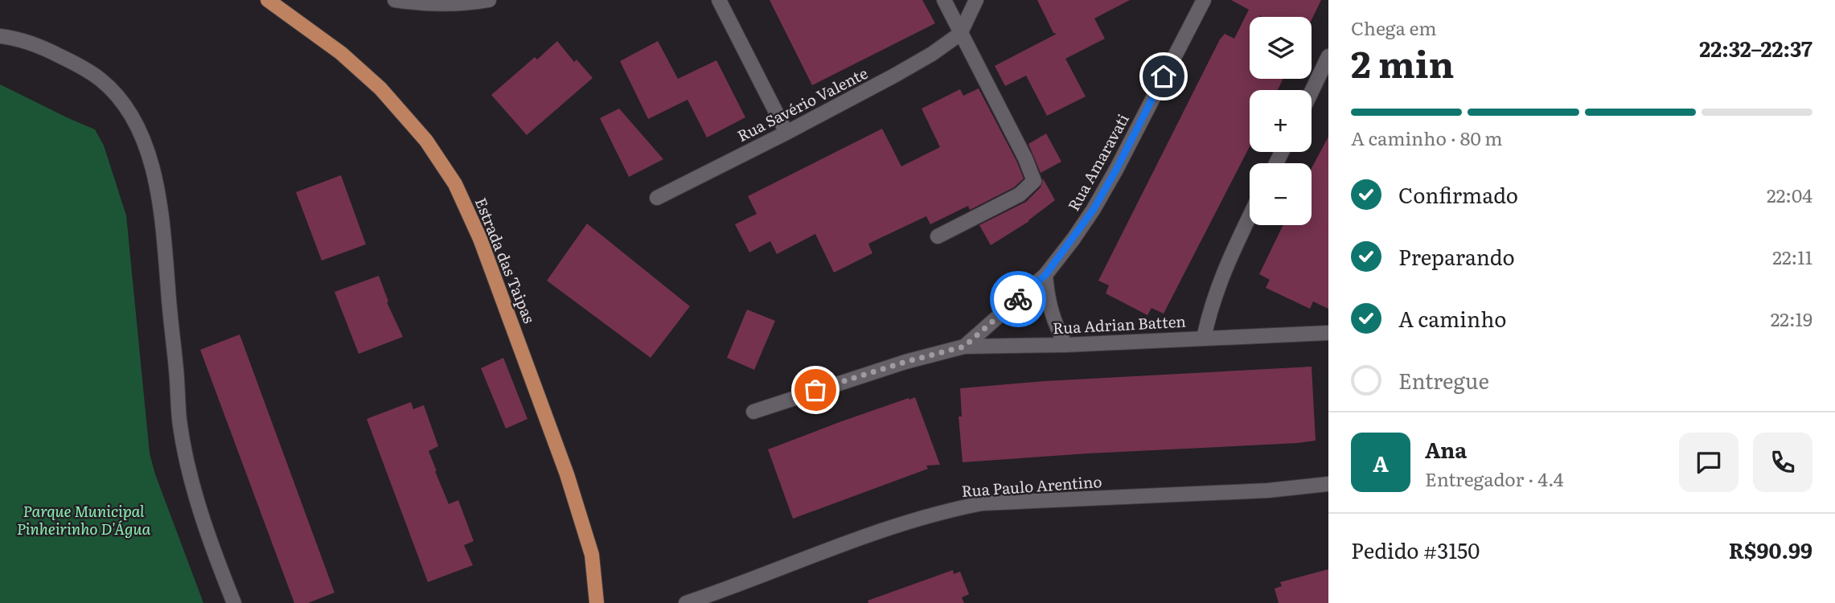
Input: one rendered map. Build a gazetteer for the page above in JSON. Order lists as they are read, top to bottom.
{
  "streets": {
    "main road": ["Estrada das Taipas"],
    "street": [
      "Rua Savério Valente",
      "Rua Amaravati",
      "Rua Adrian Batten",
      "Rua Paulo Arentino"
    ]
  },
  "crossings": [
    ["Rua Amaravati", "Rua Adrian Batten"]
  ],
  "parks": ["Parque Municipal Pinheirinho D'Água"],
  "page": {
    "heading": ["2 min", "Chega em", "22:32–22:37"],
    "panel": [
      "Ana",
      "Entregador · 4.4",
      "Pedido #3150",
      "R$90.99"
    ],
    "map_buttons": ["+", "−"],
    "bar": "A caminho · 80 m",
    "list": [
      ["Confirmado", "22:04"],
      ["Preparando", "22:11"],
      ["A caminho", "22:19"],
      "Entregue"
    ],
    "round": "A"
  }
}
